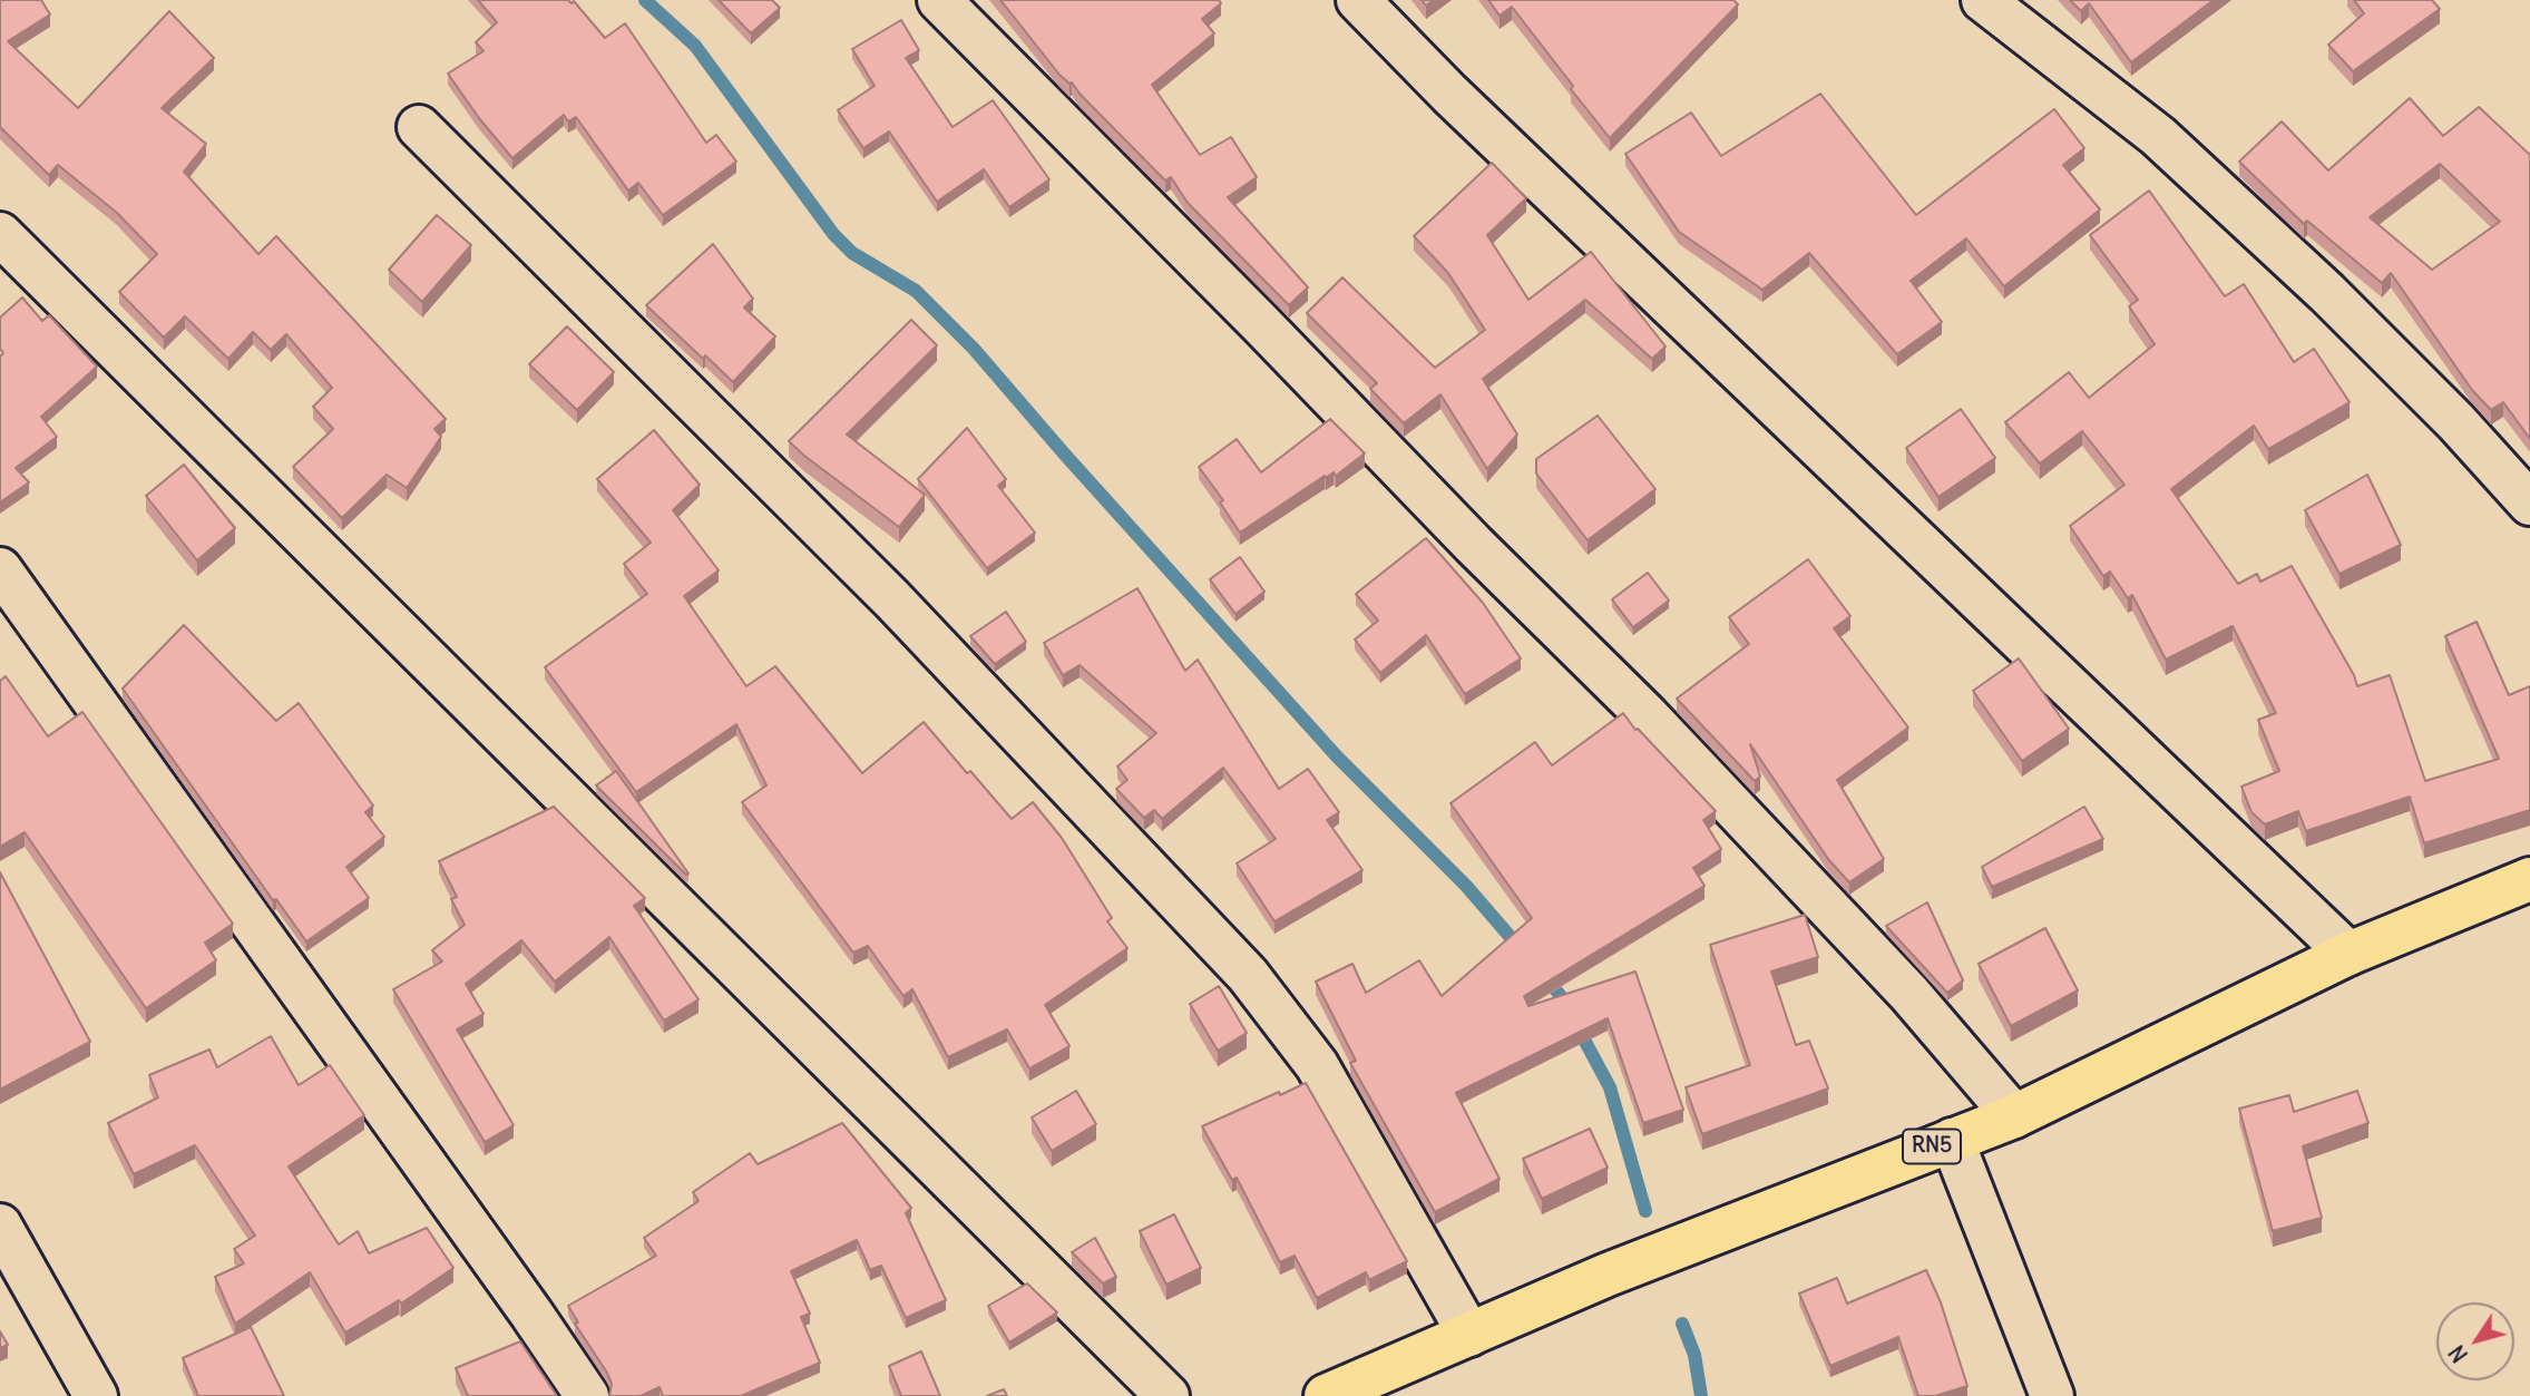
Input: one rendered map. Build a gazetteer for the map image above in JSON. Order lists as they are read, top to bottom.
{
  "streets": {
    "highway": ["RN5"]
  },
  "north": "bottom left"
}
